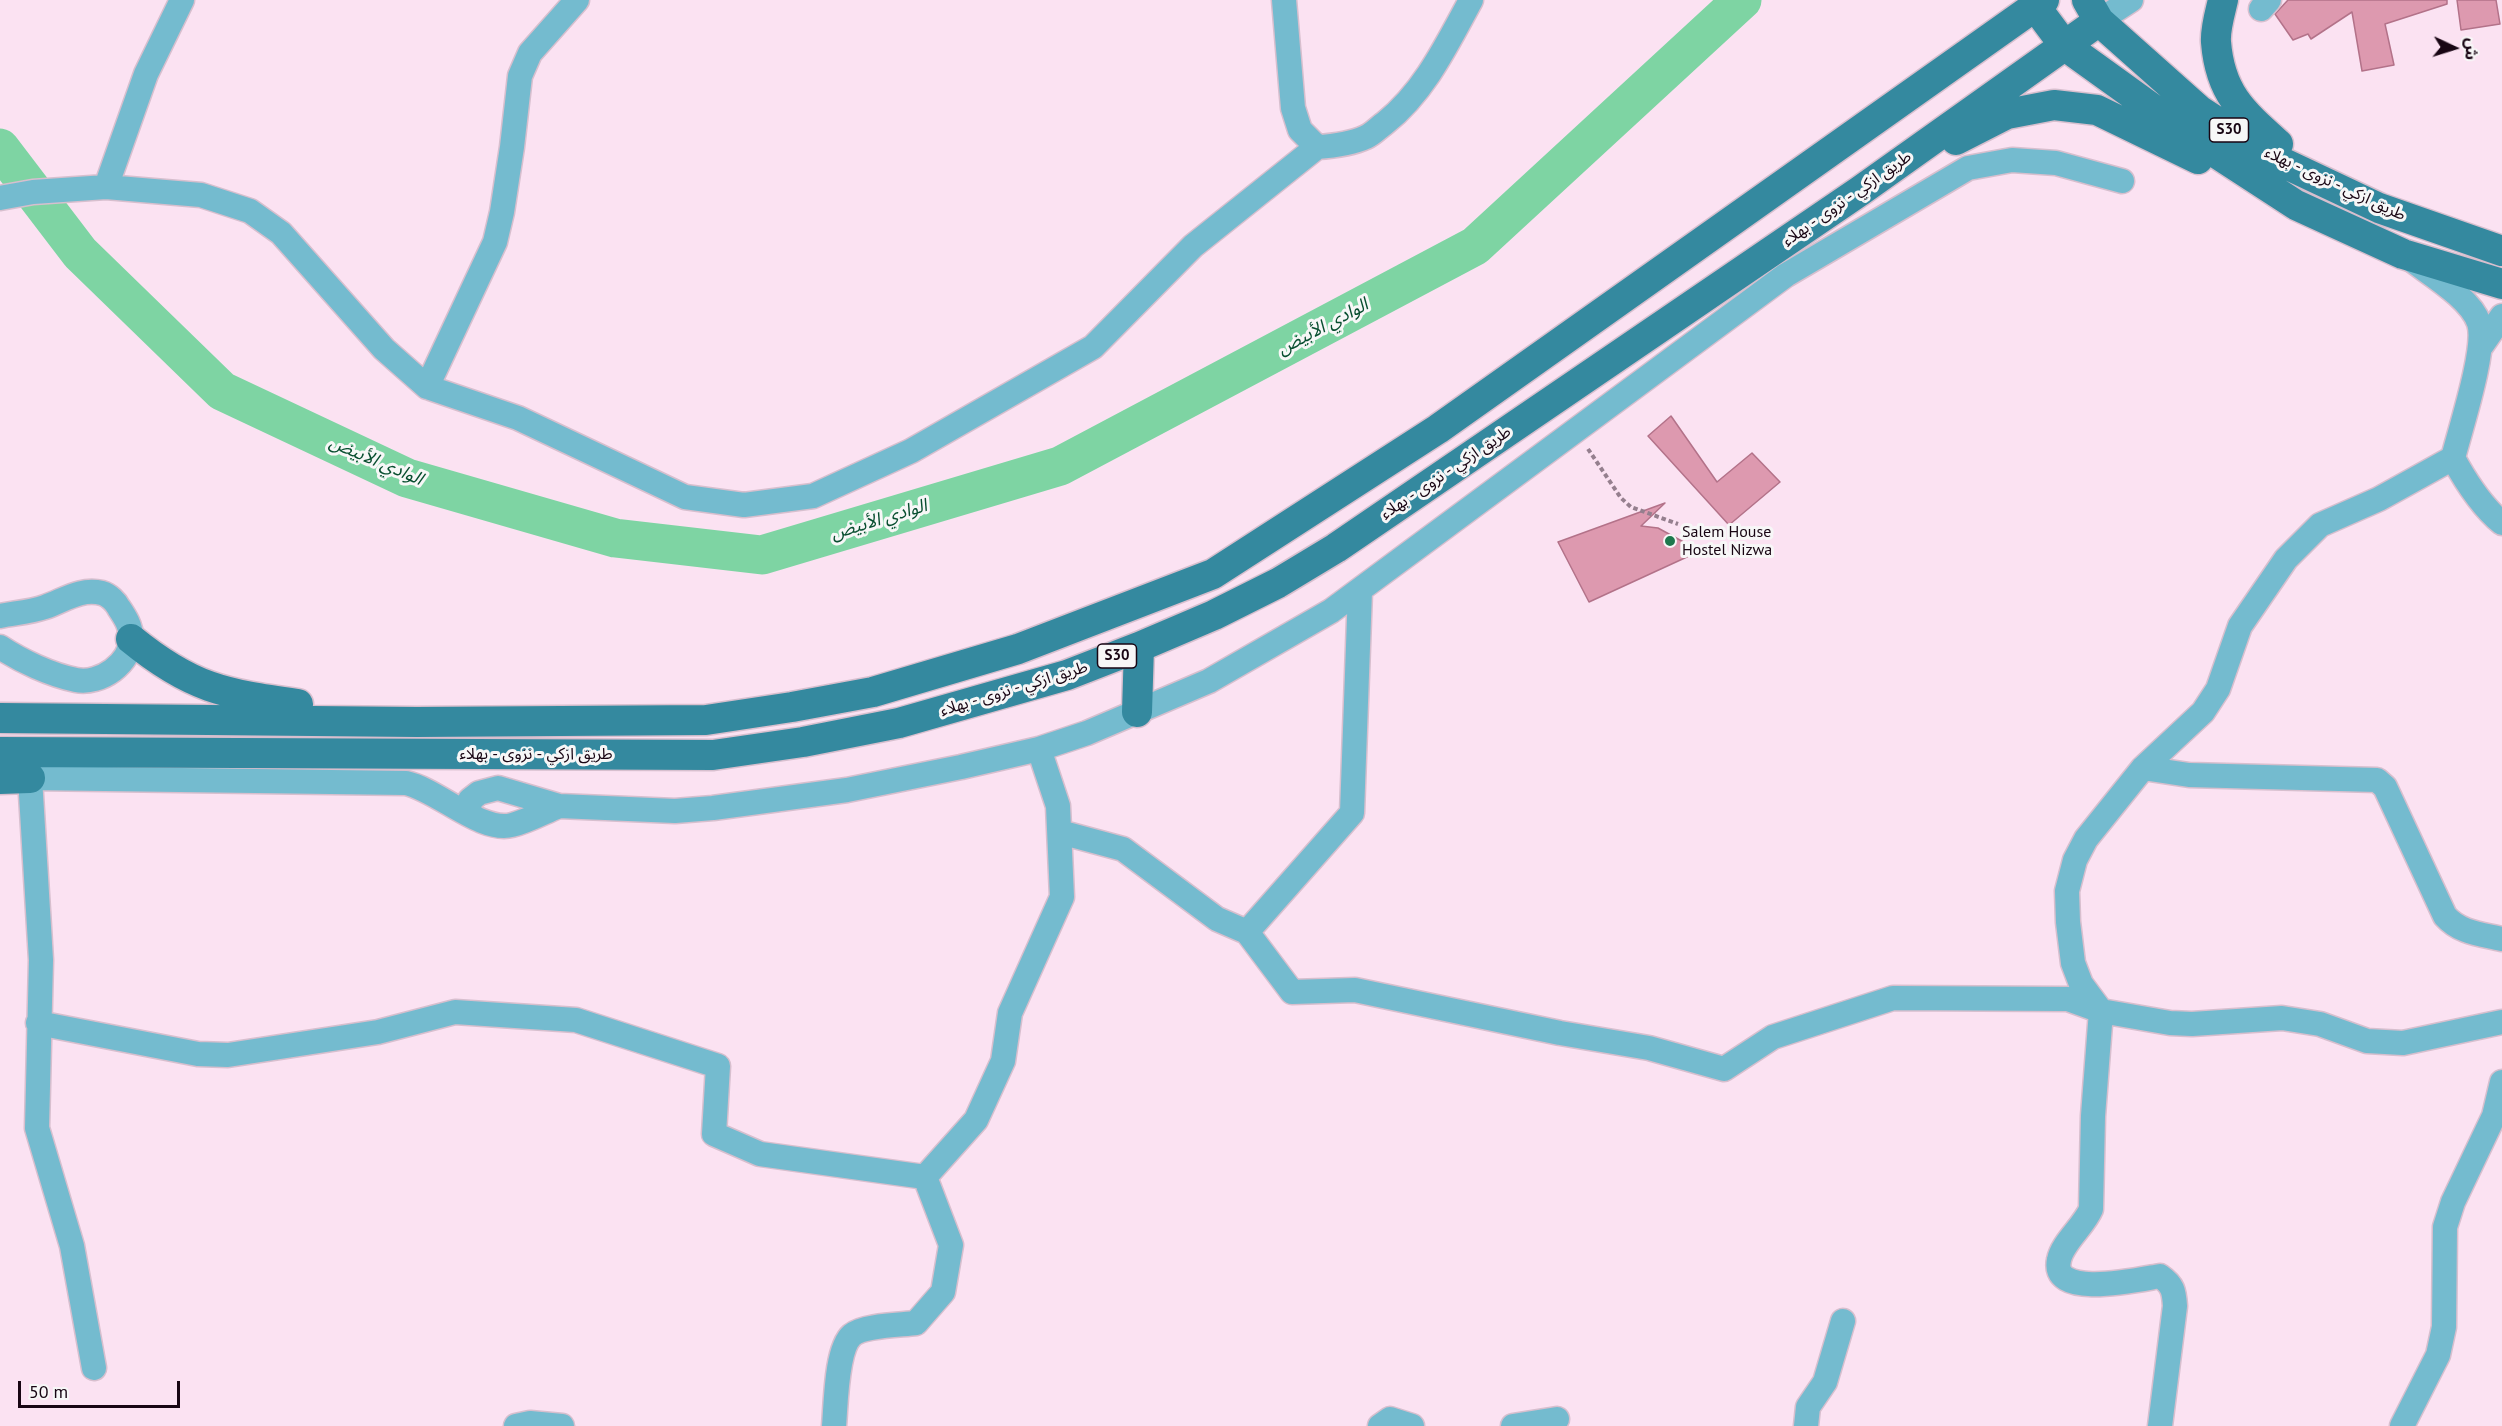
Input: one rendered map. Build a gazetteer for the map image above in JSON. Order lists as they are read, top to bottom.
{
  "streets": {
    "main road": ["S30", "طريق ازكي - نزوى - بهلاء"]
  },
  "water": ["الوادي الأبيض"],
  "places": ["Salem House Hostel Nizwa"],
  "scale_bar": "50 m",
  "north": "right"
}
